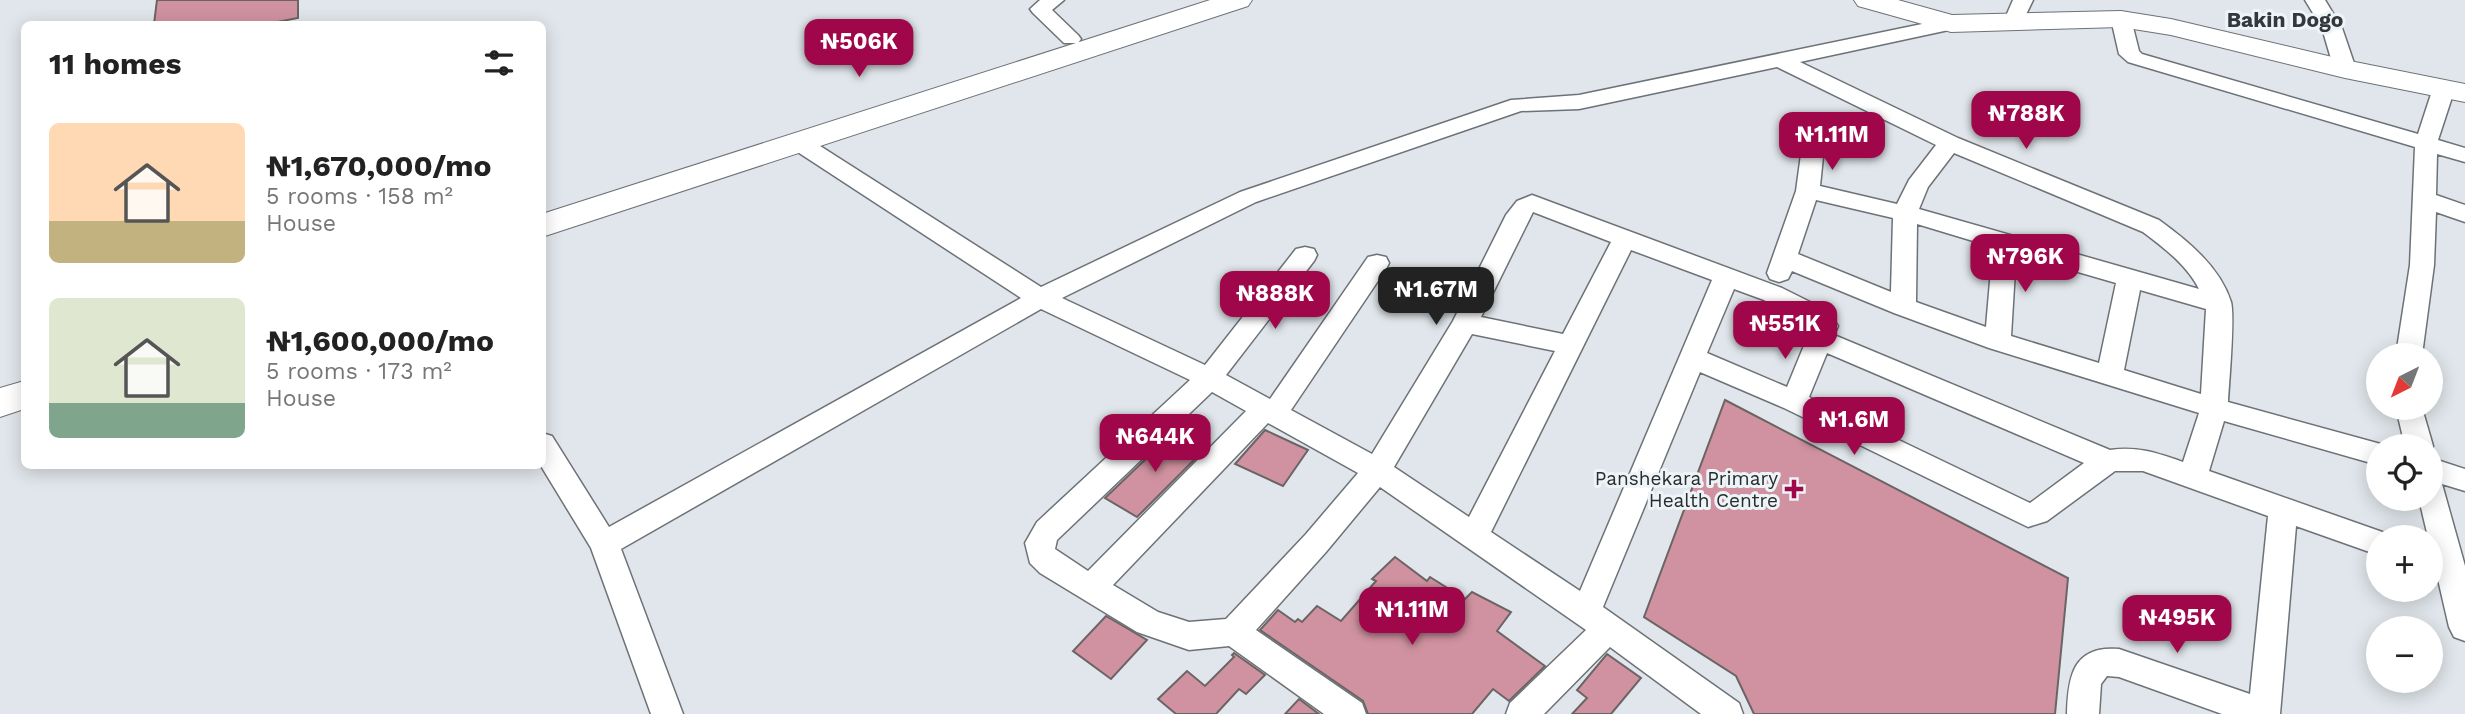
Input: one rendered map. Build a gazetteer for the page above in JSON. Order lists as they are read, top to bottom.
{
  "districts": ["Bakin Dogo"],
  "places": {
    "health": ["Panshekara Primary Health Centre"]
  },
  "north": "bottom left",
  "page": {
    "price": [
      "₦506K",
      "₦788K",
      "₦1.11M",
      "₦796K",
      "₦1.67M",
      "₦888K",
      "₦551K",
      "₦1.6M",
      "₦644K",
      "₦1.11M",
      "₦495K"
    ],
    "heading": "11 homes",
    "list": [
      {
        "name": "₦1,670,000/mo",
        "note": "5 rooms · 158 m² · House"
      },
      {
        "name": "₦1,600,000/mo",
        "note": "5 rooms · 173 m² · House"
      }
    ],
    "map_buttons": ["+", "−"]
  }
}
